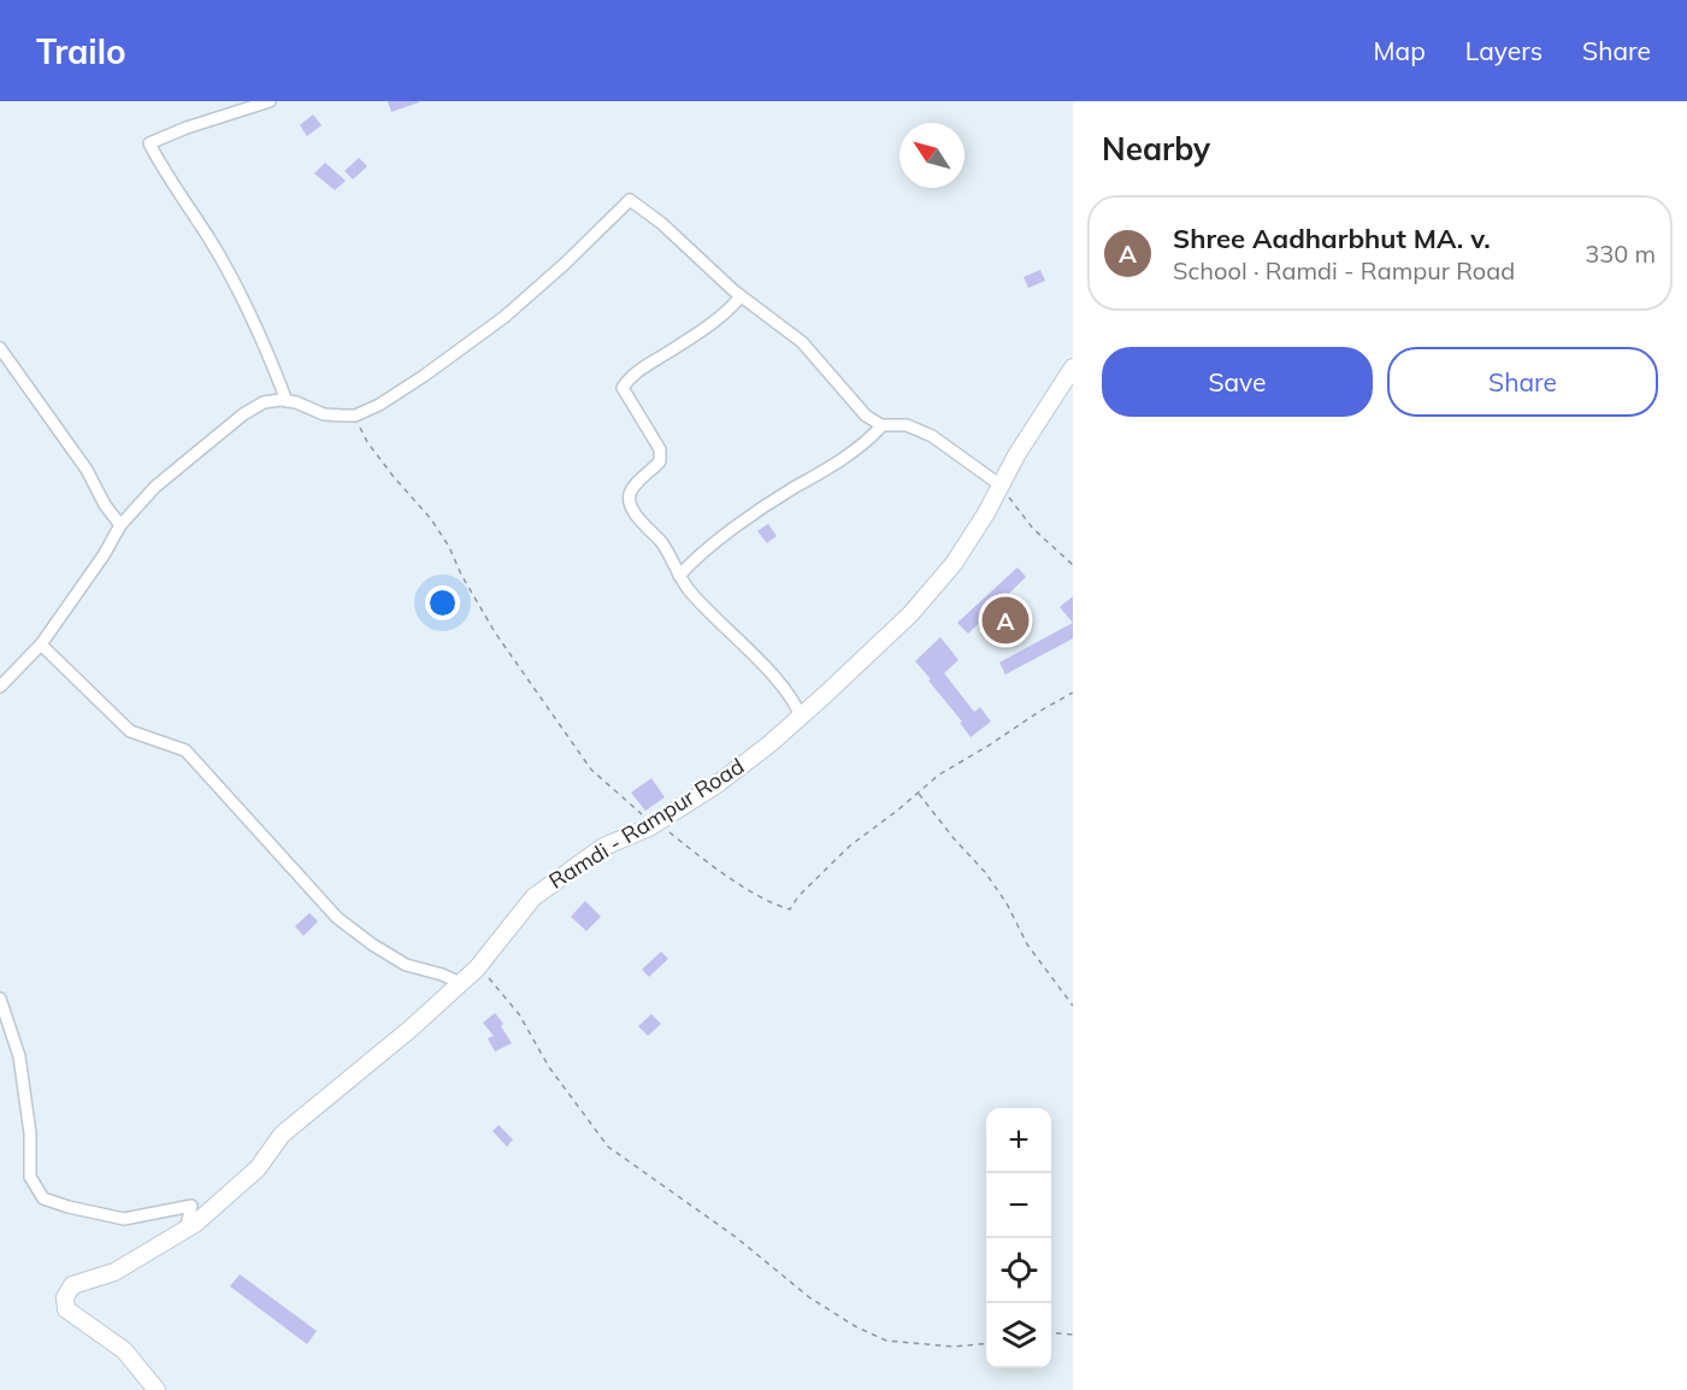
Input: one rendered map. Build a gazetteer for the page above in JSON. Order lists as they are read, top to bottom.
{
  "streets": {
    "main road": ["Ramdi - Rampur Road"]
  },
  "north": "top left",
  "page": {
    "header": "Trailo",
    "nav": ["Map", "Layers", "Share"],
    "heading": "Nearby",
    "list": [
      {
        "mark": "A",
        "name": "Shree Aadharbhut MA. v.",
        "note": "School · Ramdi - Rampur Road",
        "value": "330 m"
      }
    ],
    "buttons": ["Save", "Share"],
    "pins": "A",
    "map_buttons": ["+", "−"]
  }
}
